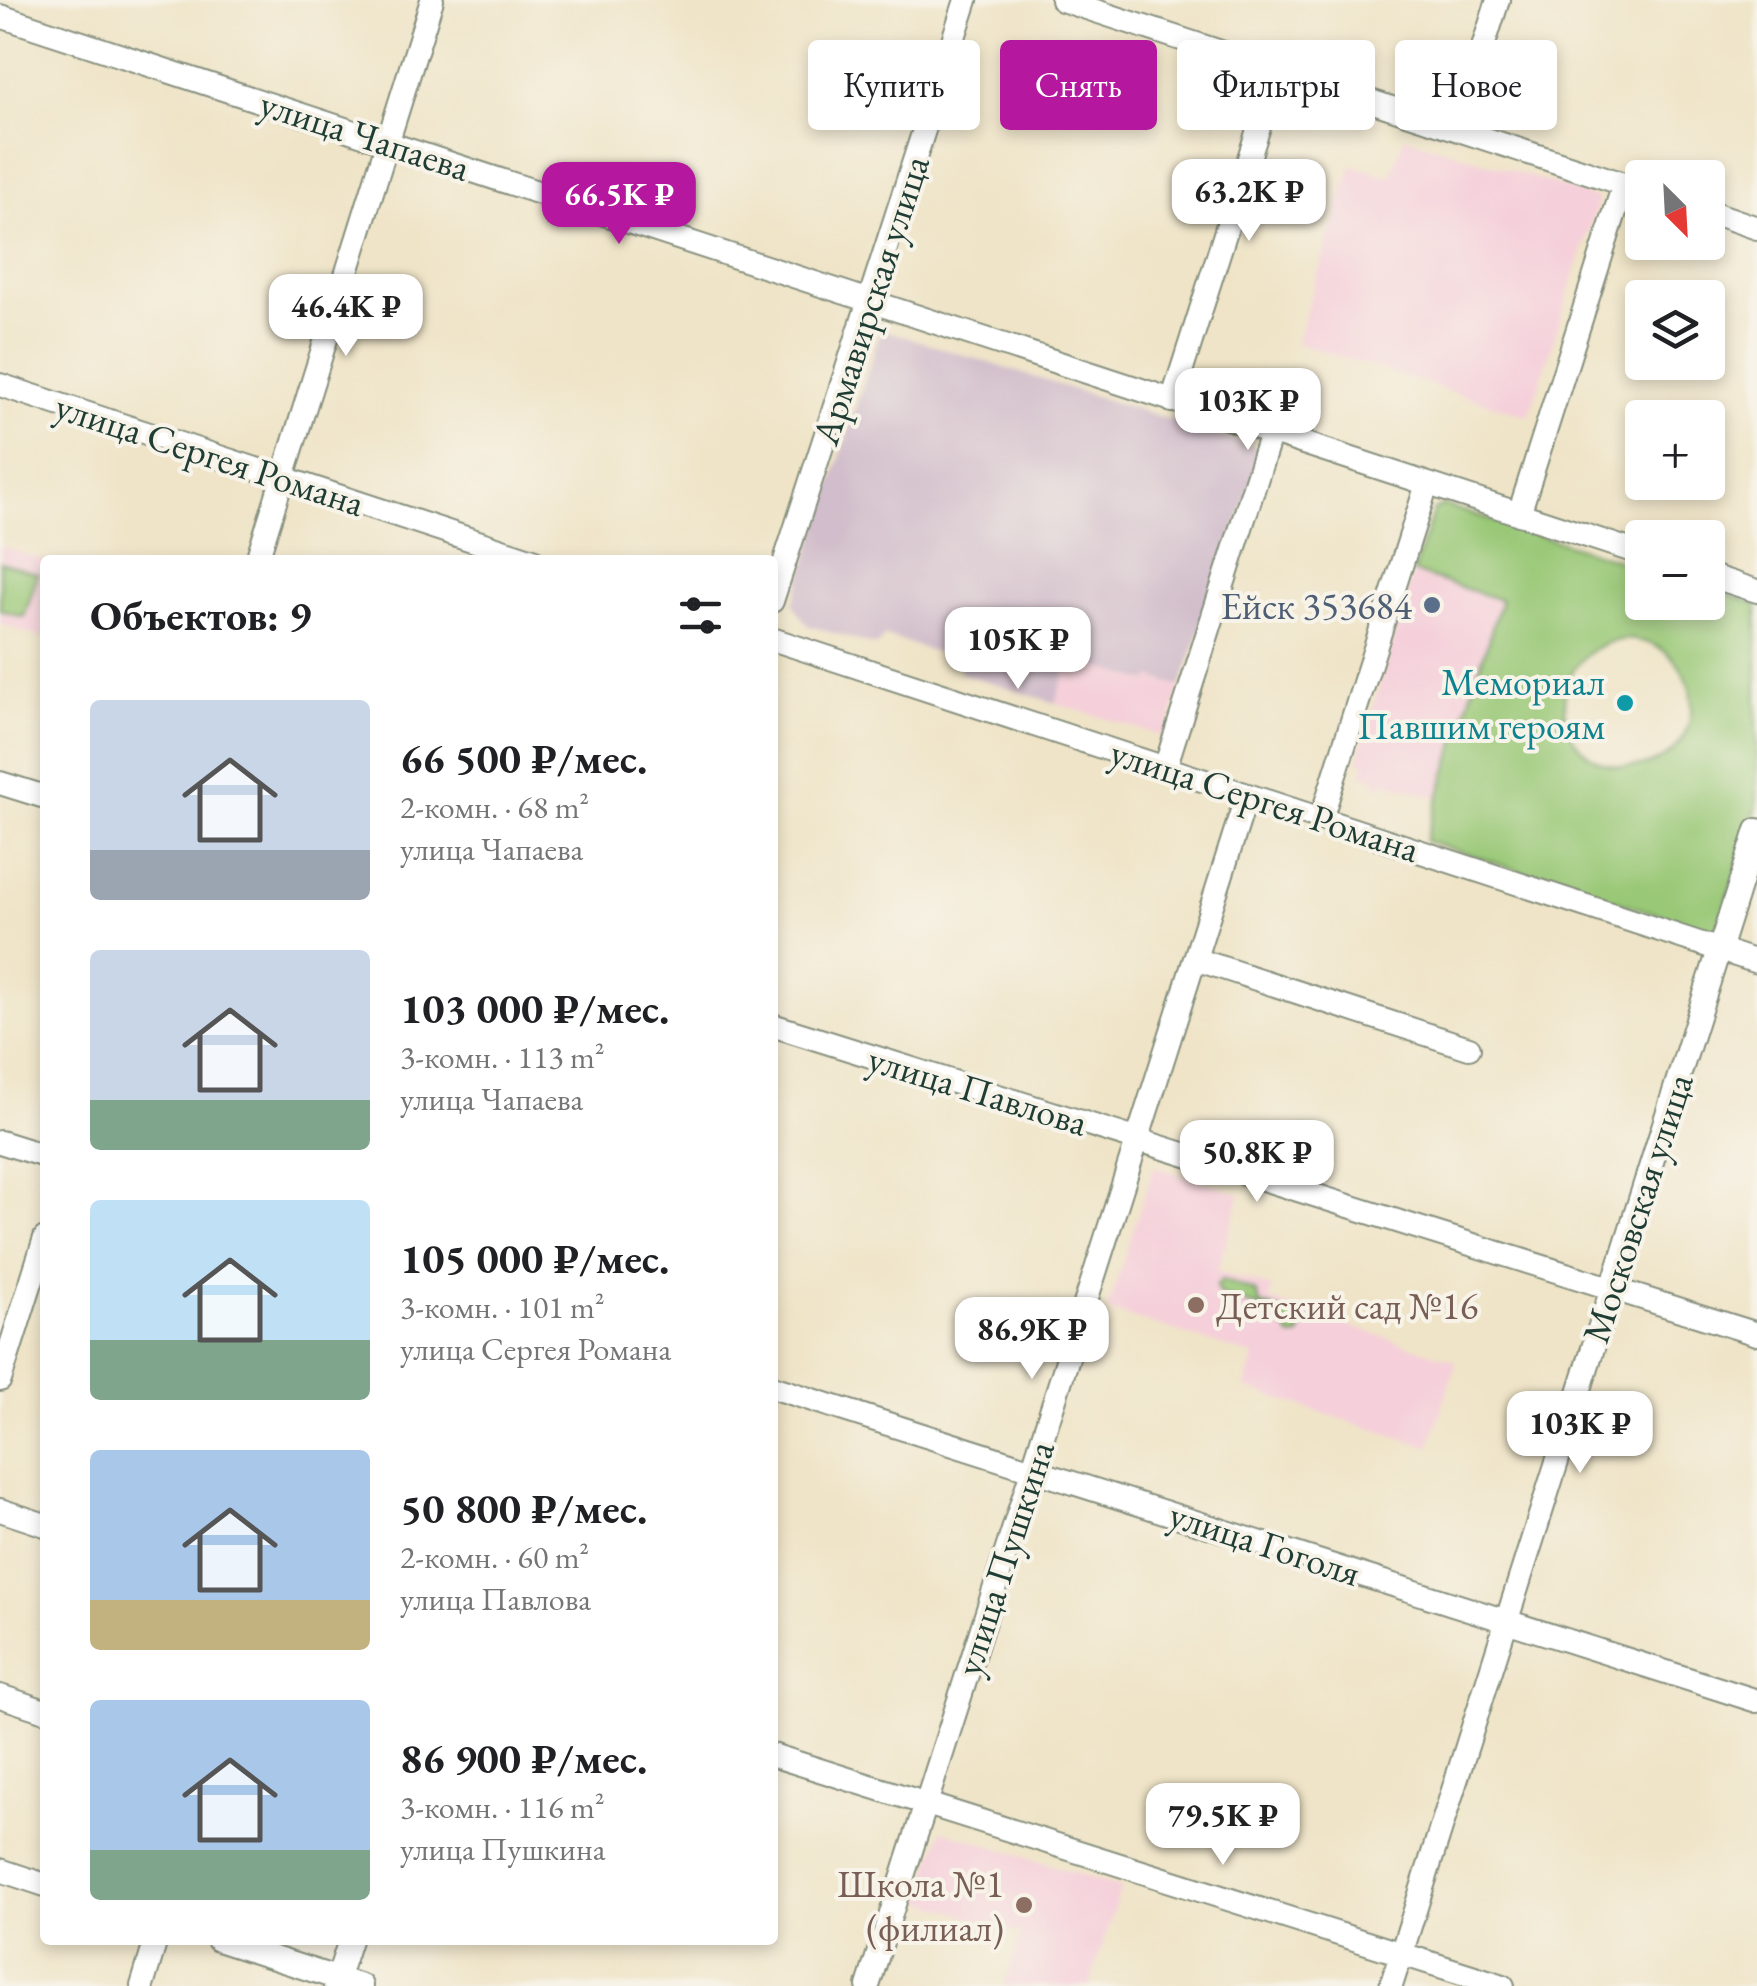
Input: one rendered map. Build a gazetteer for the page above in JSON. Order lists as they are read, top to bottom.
{
  "streets": {
    "street": [
      "улица Чапаева",
      "Армавирская улица",
      "улица Сергея Романа",
      "улица Павлова",
      "Московская улица",
      "улица Гоголя",
      "улица Пушкина"
    ]
  },
  "crossings": [
    ["улица Чапаева", "Армавирская улица"],
    ["улица Сергея Романа", "Московская улица"],
    ["улица Сергея Романа", "улица Пушкина"],
    ["улица Павлова", "Московская улица"],
    ["улица Павлова", "улица Пушкина"],
    ["Московская улица", "улица Гоголя"],
    ["улица Гоголя", "улица Пушкина"]
  ],
  "places": [
    "Ейск 353684",
    "Мемориал Павшим героям",
    "Детский сад №16",
    "Школа №1 (филиал)"
  ],
  "north": "bottom right",
  "page": {
    "chip": [
      "Купить",
      "Снять",
      "Фильтры",
      "Новое"
    ],
    "price": [
      "63.2K ₽",
      "66.5K ₽",
      "46.4K ₽",
      "103K ₽",
      "105K ₽",
      "50.8K ₽",
      "86.9K ₽",
      "103K ₽",
      "79.5K ₽"
    ],
    "map_buttons": ["+", "−"],
    "heading": "Объектов: 9",
    "list": [
      {
        "name": "66 500 ₽/мес.",
        "note": "2-комн. · 68 m² · улица Чапаева"
      },
      {
        "name": "103 000 ₽/мес.",
        "note": "3-комн. · 113 m² · улица Чапаева"
      },
      {
        "name": "105 000 ₽/мес.",
        "note": "3-комн. · 101 m² · улица Сергея Романа"
      },
      {
        "name": "50 800 ₽/мес.",
        "note": "2-комн. · 60 m² · улица Павлова"
      },
      {
        "name": "86 900 ₽/мес.",
        "note": "3-комн. · 116 m² · улица Пушкина"
      }
    ]
  }
}
